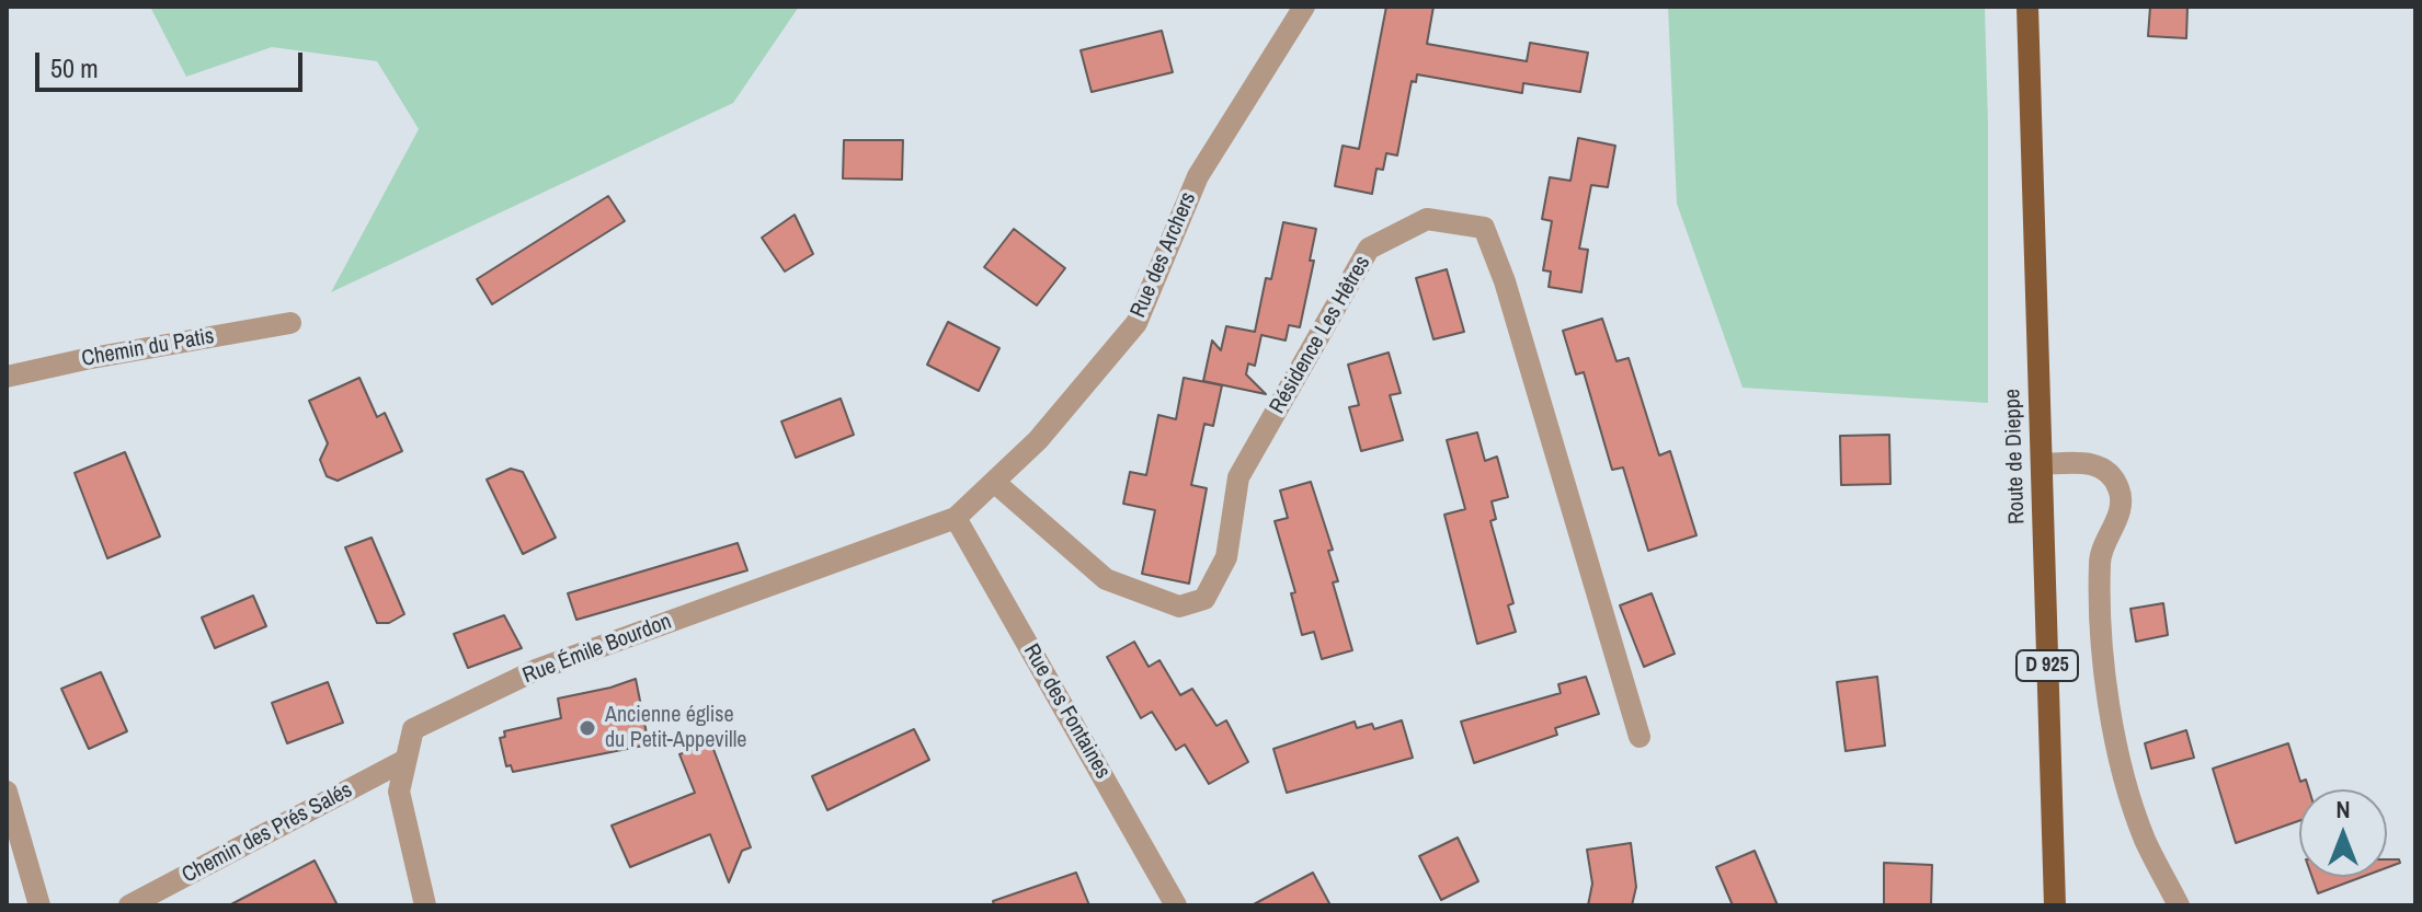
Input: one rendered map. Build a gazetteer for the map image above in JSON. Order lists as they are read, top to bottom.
{
  "streets": {
    "main road": ["Route de Dieppe", "D 925"],
    "street": [
      "Rue des Archers",
      "Résidence Les Hêtres",
      "Chemin du Patis",
      "Rue Émile Bourdon",
      "Rue des Fontaines",
      "Chemin des Prés Salés"
    ]
  },
  "crossings": [
    ["Rue des Archers", "Résidence Les Hêtres"],
    ["Rue des Archers", "Rue Émile Bourdon"],
    ["Rue des Archers", "Rue des Fontaines"],
    ["Rue Émile Bourdon", "Rue des Fontaines"],
    ["Rue Émile Bourdon", "Chemin des Prés Salés"]
  ],
  "places": ["Ancienne église du Petit-Appeville"],
  "scale_bar": "50 m",
  "north": "top"
}
